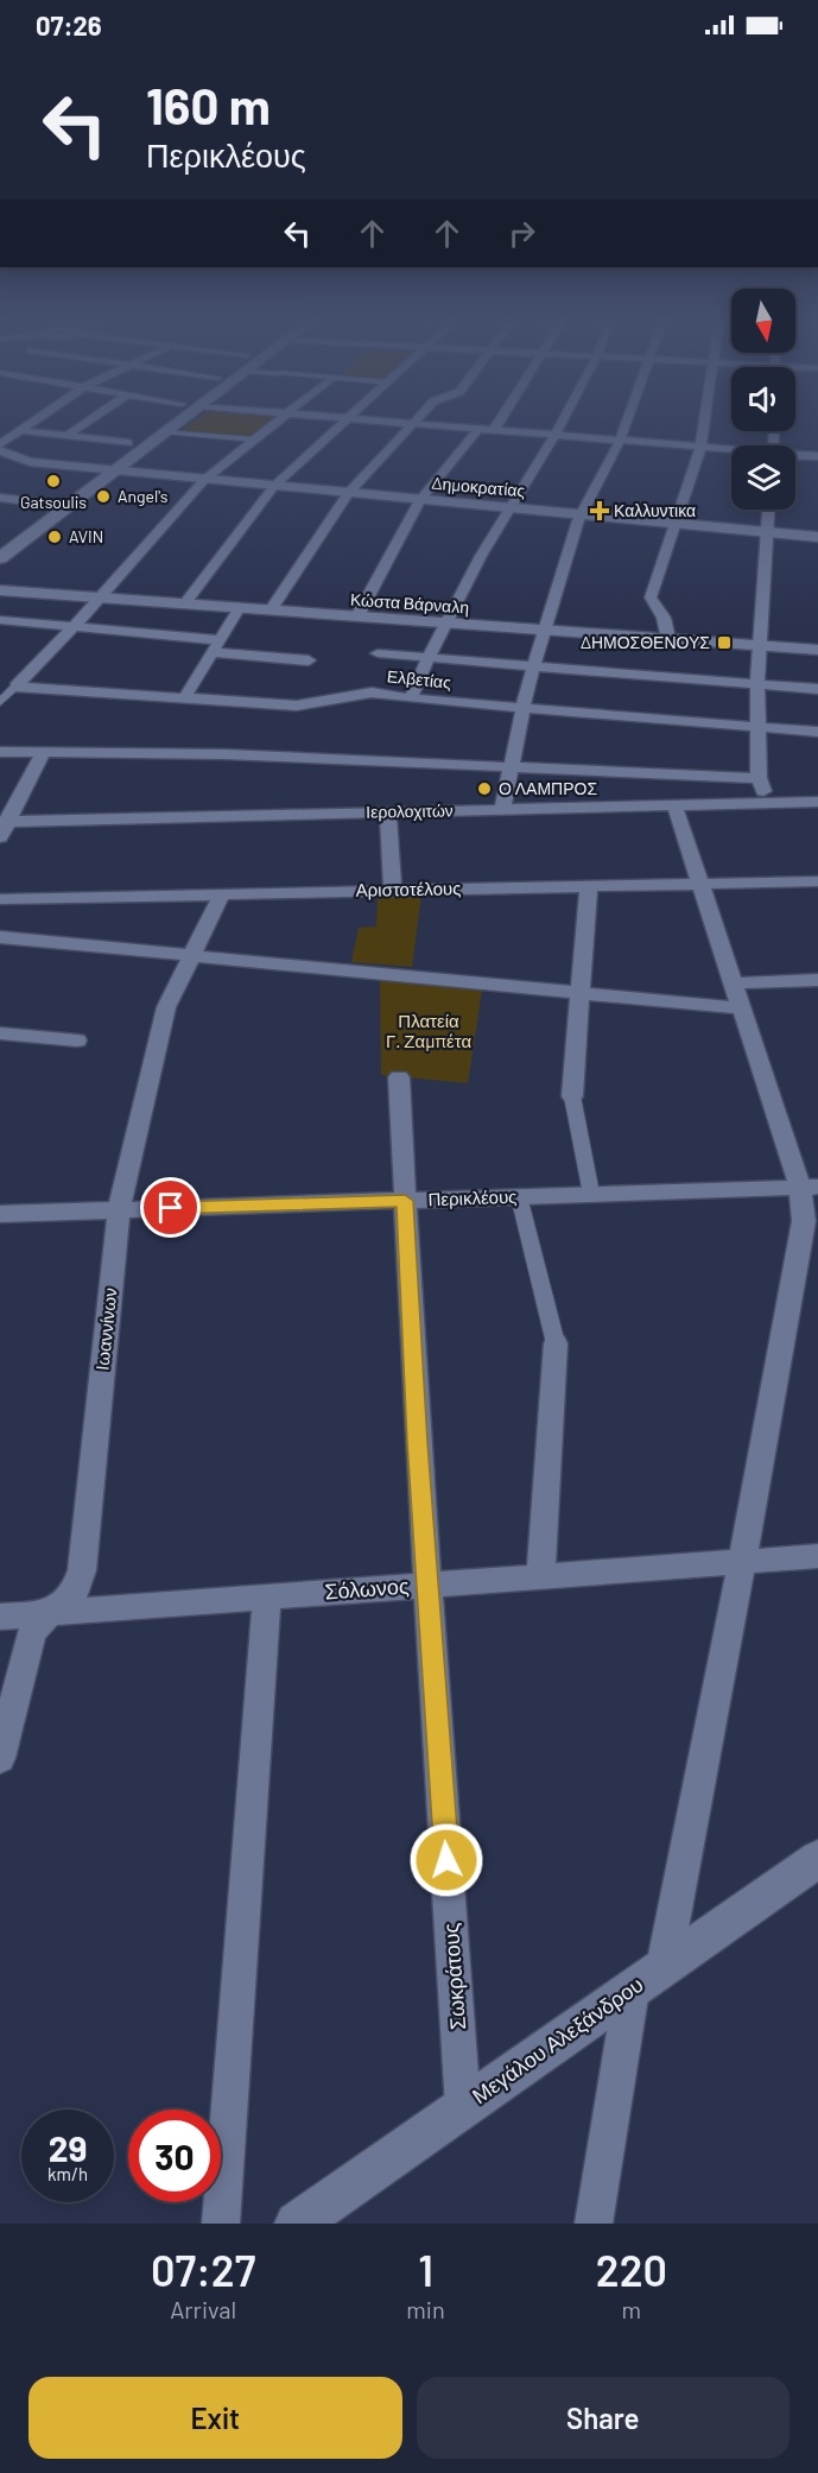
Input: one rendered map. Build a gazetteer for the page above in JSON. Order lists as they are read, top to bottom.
{
  "streets": {
    "street": [
      "Δημοκρατίας",
      "Κώστα Βάρναλη",
      "Ελβετίας",
      "Ιερολοχιτών",
      "Αριστοτέλους",
      "Περικλέους",
      "Ιωαννίνων",
      "Σόλωνος",
      "Σωκράτους",
      "Μεγάλου Αλεξάνδρου"
    ]
  },
  "crossings": [
    ["Αριστοτέλους", "Ιωαννίνων"],
    ["Περικλέους", "Ιωαννίνων"],
    ["Περικλέους", "Σωκράτους"],
    ["Ιωαννίνων", "Σόλωνος"],
    ["Σόλωνος", "Σωκράτους"],
    ["Σωκράτους", "Μεγάλου Αλεξάνδρου"]
  ],
  "parks": ["Πλατεία Γ. Ζαμπέτα"],
  "places": {
    "other": [
      "Gatsoulis",
      "Angel's",
      "AVIN",
      "Ο ΛΑΜΠΡΟΣ"
    ],
    "health": ["Καλλυντικα"],
    "transit": ["ΔΗΜΟΣΘΕΝΟΥΣ"]
  },
  "north": "bottom",
  "page": {
    "status": "07:26",
    "turn": ["160 m", "Περικλέους"],
    "speed": "29 km/h",
    "limit": "30",
    "eta": [
      "07:27",
      "Arrival",
      "1",
      "min",
      "220",
      "m"
    ],
    "buttons": ["Exit", "Share"]
  }
}
